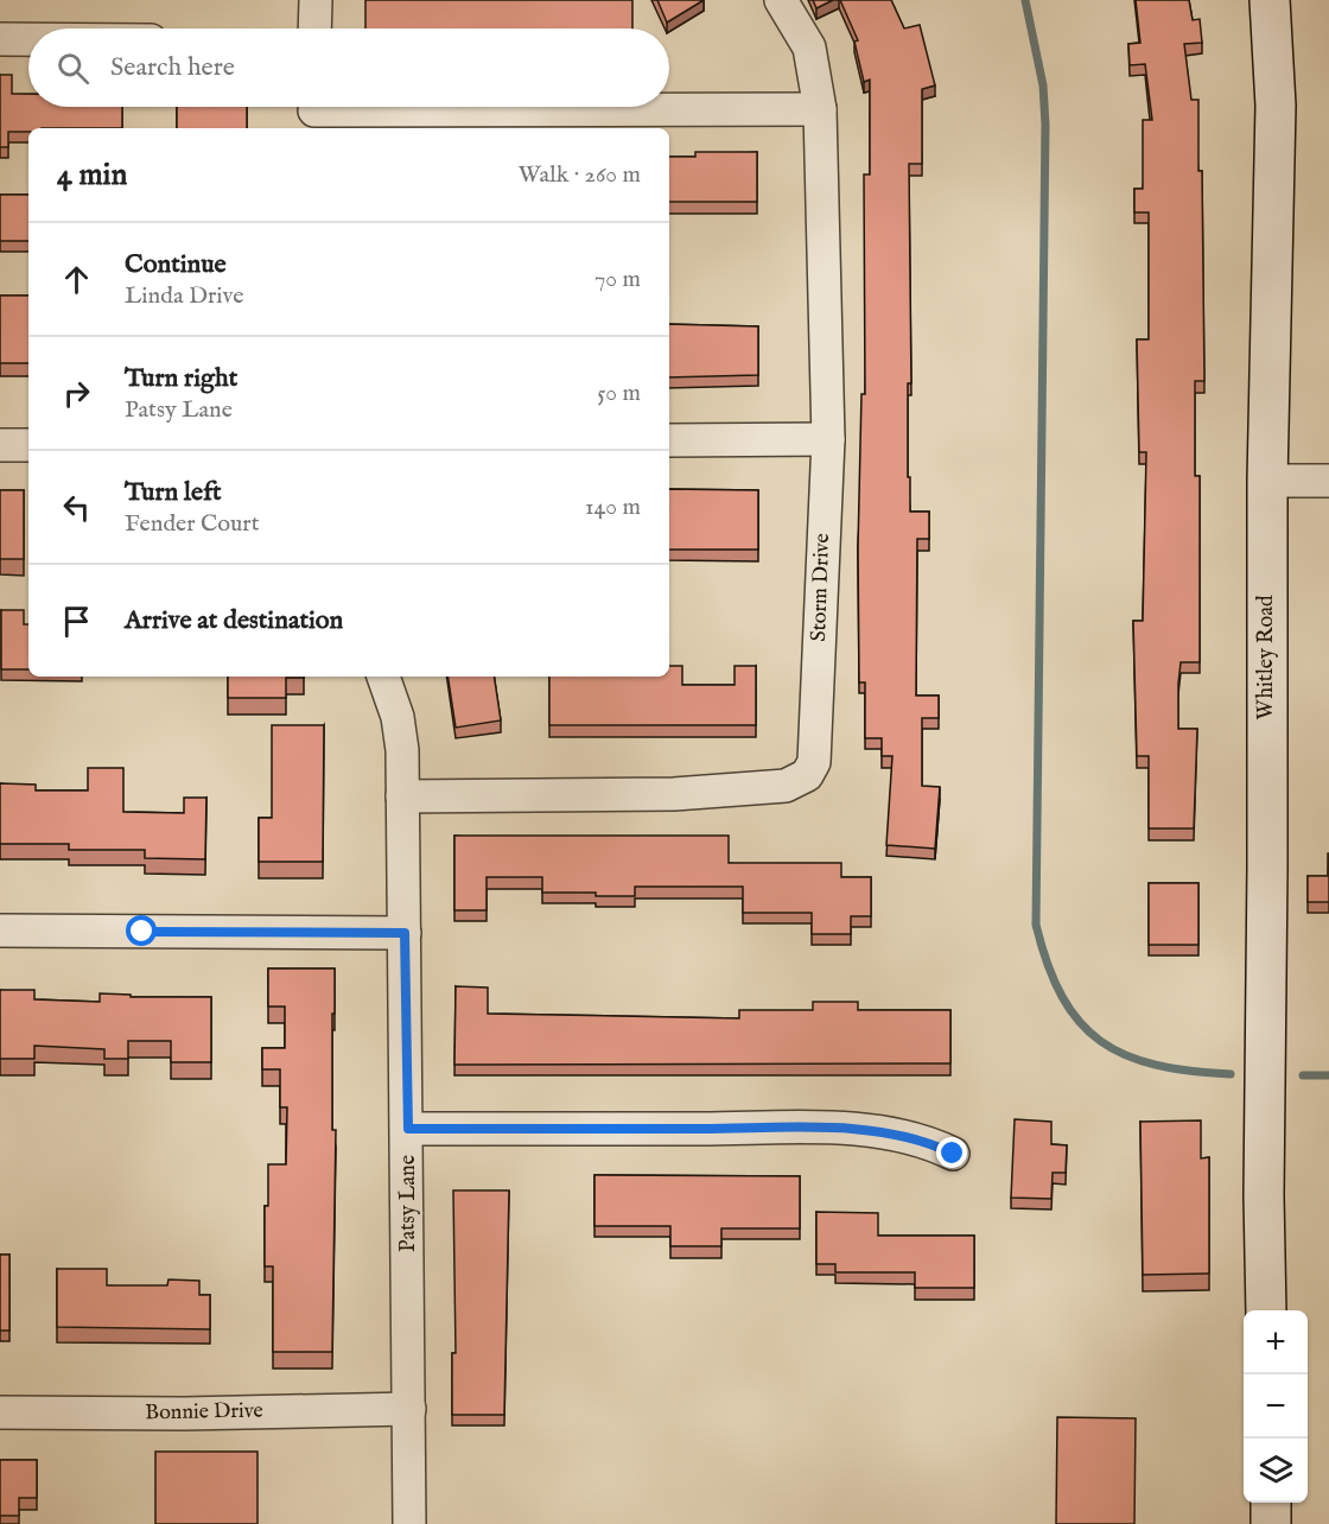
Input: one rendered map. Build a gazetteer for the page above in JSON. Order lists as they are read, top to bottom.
{
  "streets": {
    "street": [
      "Storm Drive",
      "Whitley Road",
      "Patsy Lane",
      "Bonnie Drive"
    ]
  },
  "crossings": [
    ["Storm Drive", "Patsy Lane"],
    ["Patsy Lane", "Bonnie Drive"]
  ],
  "page": {
    "search": "Search here",
    "heading": ["4 min", "Walk · 260 m"],
    "list": [
      ["Continue", "Linda Drive", "70 m"],
      ["Turn right", "Patsy Lane", "50 m"],
      ["Turn left", "Fender Court", "140 m"],
      "Arrive at destination"
    ],
    "map_buttons": ["+", "−"]
  }
}
